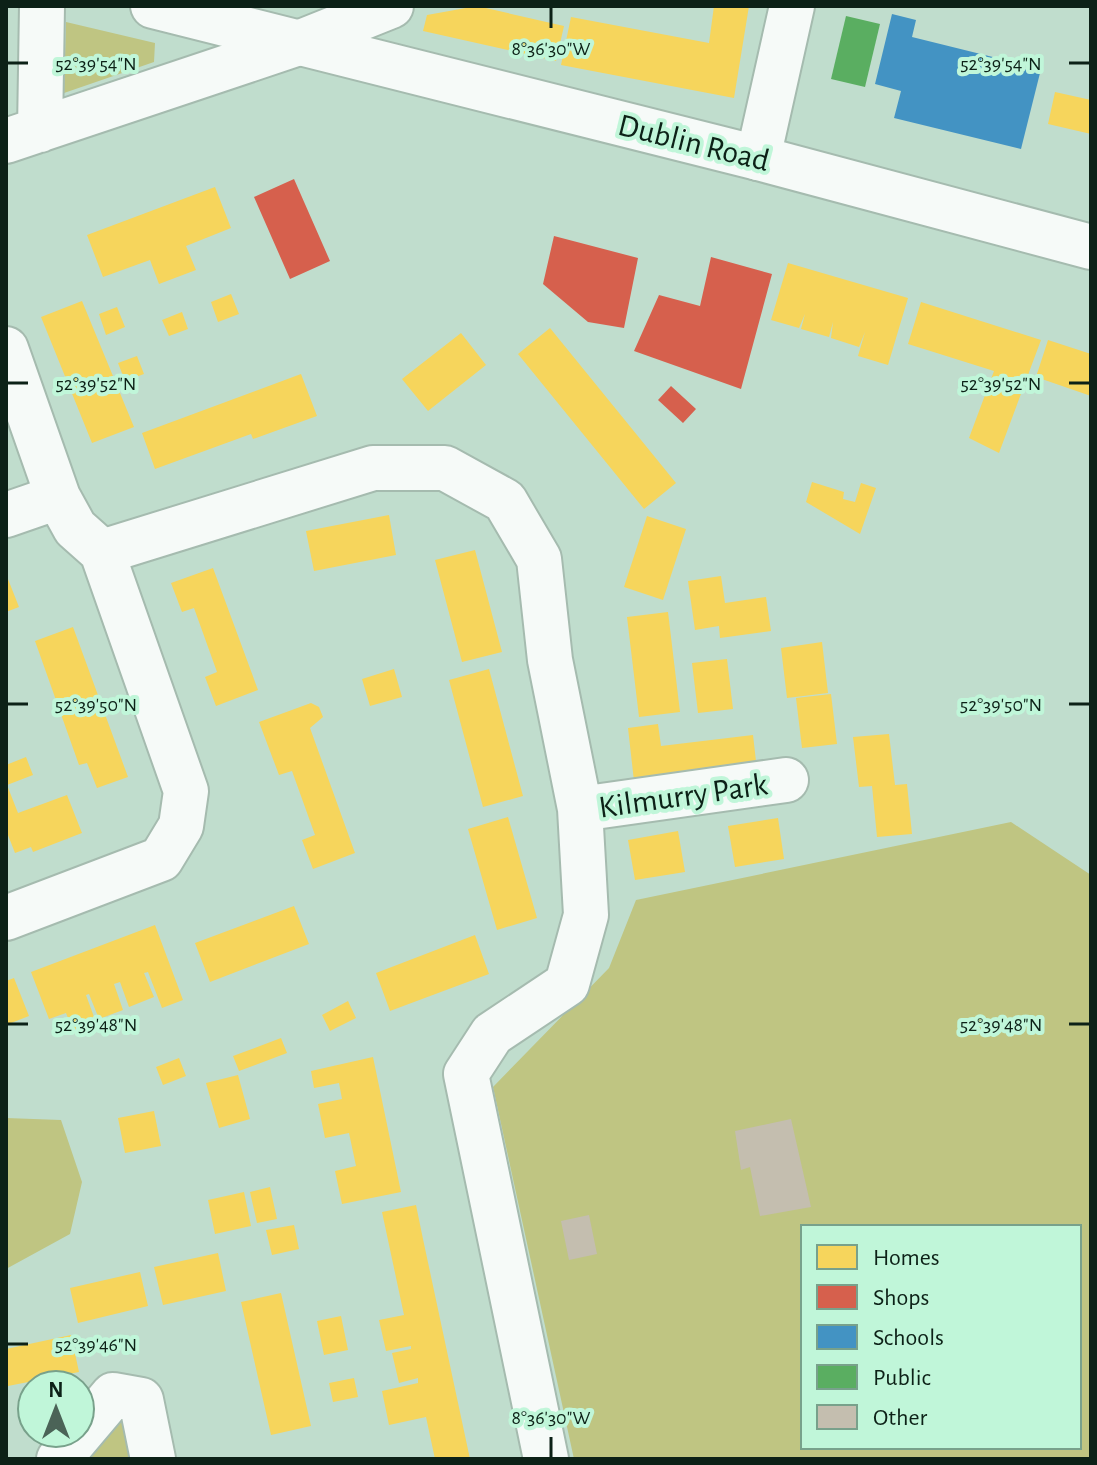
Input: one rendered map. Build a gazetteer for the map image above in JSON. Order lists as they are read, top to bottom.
{
  "streets": {
    "street": ["Dublin Road", "Kilmurry Park"]
  },
  "legend": [
    "Homes",
    "Shops",
    "Schools",
    "Public",
    "Other"
  ],
  "north": "top",
  "coordinates": [
    "8°36'30\"W",
    "52°39'54\"N",
    "52°39'52\"N",
    "52°39'50\"N",
    "52°39'48\"N",
    "52°39'46\"N"
  ]
}
